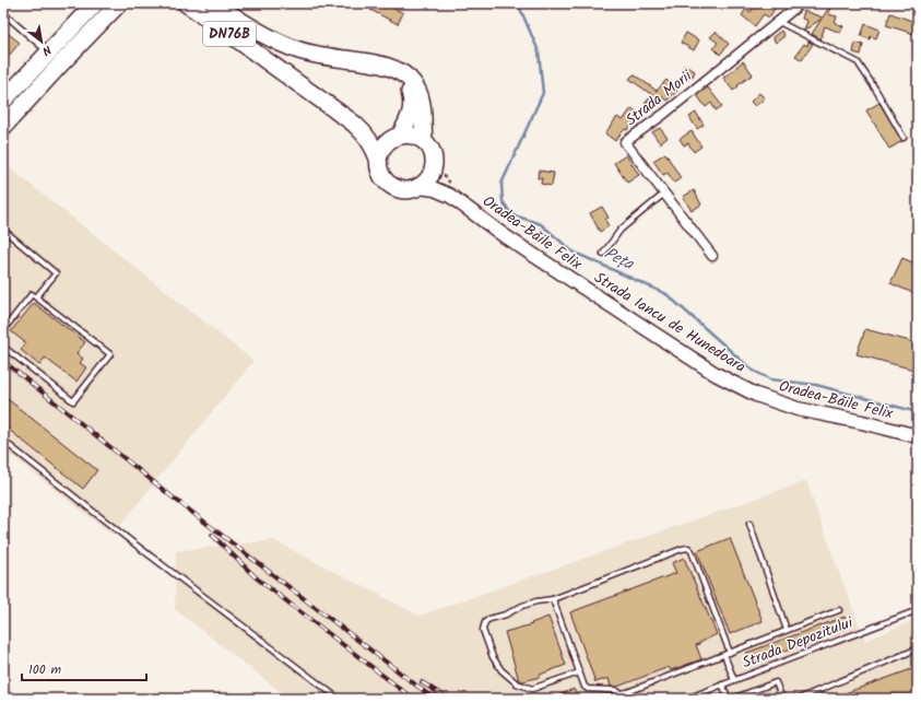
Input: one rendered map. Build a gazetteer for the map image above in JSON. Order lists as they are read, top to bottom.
{
  "streets": {
    "highway": ["DN76B"],
    "street": ["Strada Morii", "Strada Iancu de Hunedoara"],
    "lane": ["Strada Depozitului"]
  },
  "crossings": [
    ["DN76B", "Strada Iancu de Hunedoara"]
  ],
  "water": ["Peța"],
  "scale_bar": "100 m",
  "north": "bottom right"
}
